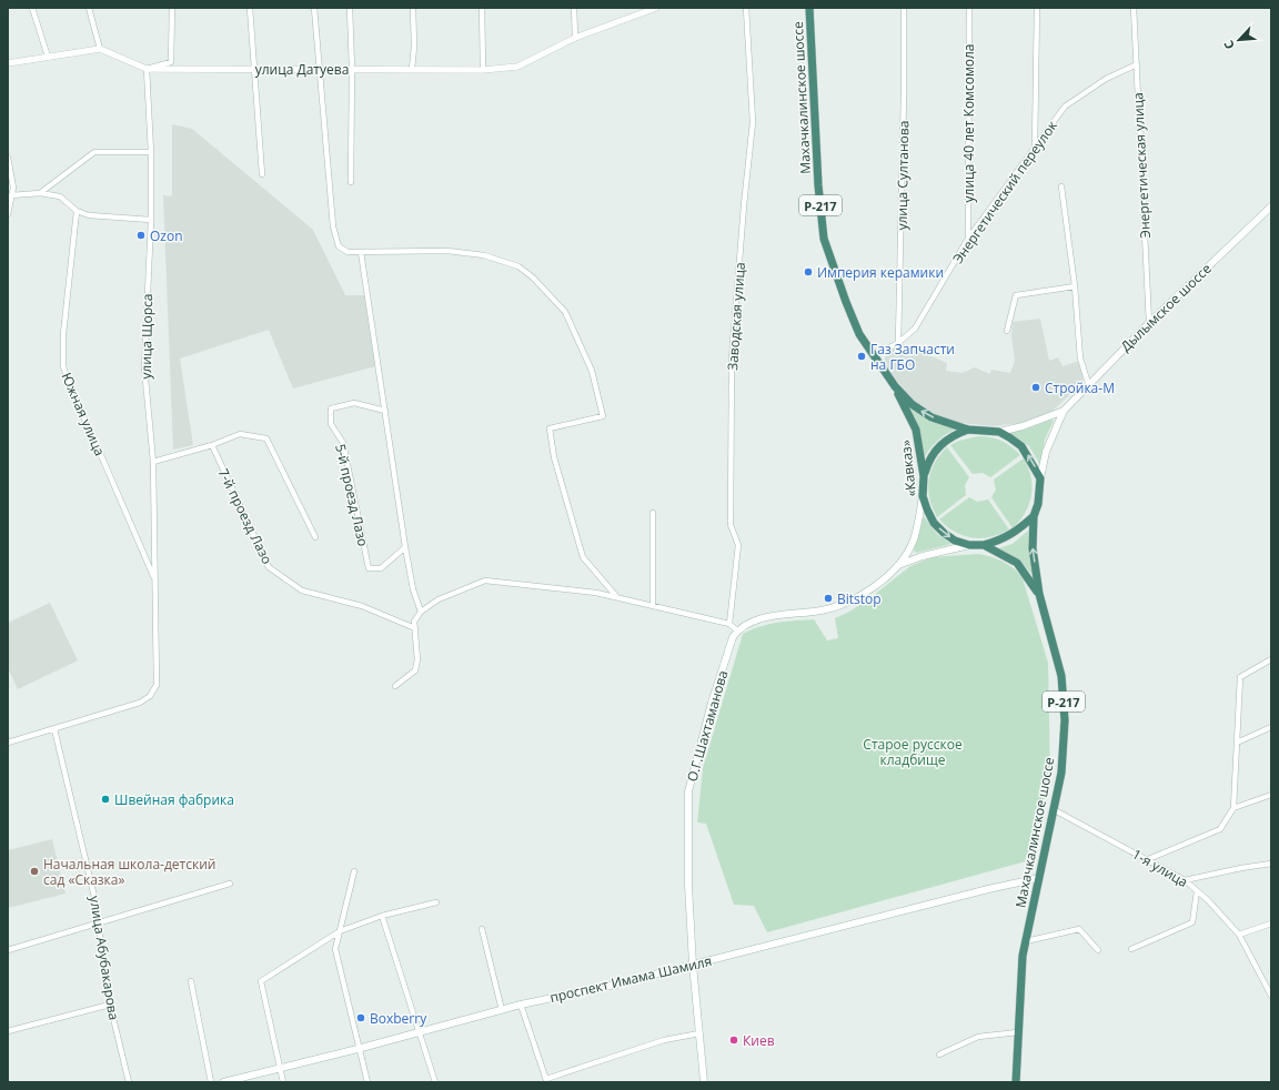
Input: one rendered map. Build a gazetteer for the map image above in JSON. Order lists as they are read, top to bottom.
{
  "streets": {
    "highway": ["Махачкалинское шоссе", "Р-217", "«Кавказ»"],
    "main road": ["Дылымское шоссе", "О.Г.Шахтаманова", "проспект Имама Шамиля"],
    "street": [
      "улица Датуева",
      "улица 40 лет Комсомола",
      "Энергетическая улица",
      "улица Султанова",
      "Энергетический переулок",
      "Заводская улица",
      "улица Щорса",
      "Южная улица",
      "5-й проезд Лазо",
      "7-й проезд Лазо",
      "1-я улица",
      "улица Абубакарова"
    ]
  },
  "crossings": [
    ["улица Датуева", "улица Щорса"],
    ["Махачкалинское шоссе", "Энергетический переулок"],
    ["Махачкалинское шоссе", "Р-217"],
    ["Махачкалинское шоссе", "«Кавказ»"],
    ["Махачкалинское шоссе", "1-я улица"],
    ["Махачкалинское шоссе", "проспект Имама Шамиля"],
    ["улица 40 лет Комсомола", "Энергетический переулок"],
    ["Энергетическая улица", "Энергетический переулок"],
    ["Энергетическая улица", "Дылымское шоссе"],
    ["улица Султанова", "Энергетический переулок"],
    ["Р-217", "Дылымское шоссе"],
    ["Р-217", "«Кавказ»"],
    ["улица Щорса", "Южная улица"],
    ["улица Щорса", "улица Абубакарова"],
    ["О.Г.Шахтаманова", "проспект Имама Шамиля"]
  ],
  "parks": ["Старое русское кладбище"],
  "places": [
    "Ozon",
    "Империя керамики",
    "Газ Запчасти на ГБО",
    "Стройка-М",
    "Bitstop",
    "Швейная фабрика",
    "Начальная школа-детский сад «Сказка»",
    "Boxberry",
    "Киев"
  ],
  "north": "bottom left"
}
